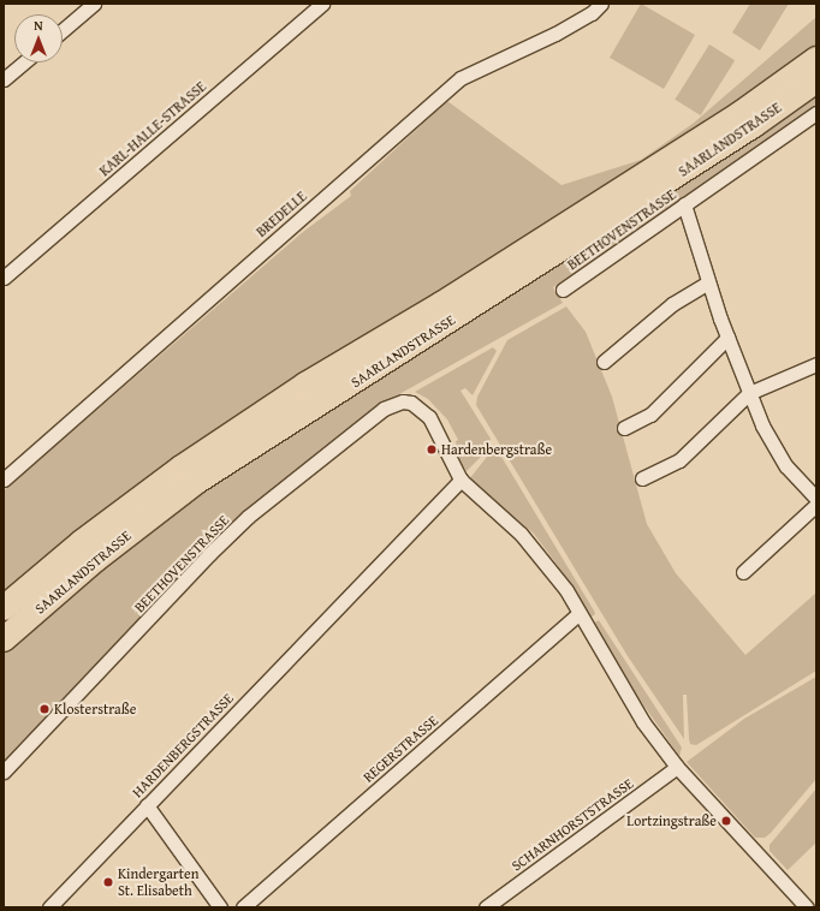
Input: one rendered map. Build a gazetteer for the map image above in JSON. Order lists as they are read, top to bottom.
{
  "streets": {
    "highway": ["SAARLANDSTRASSE"],
    "street": [
      "KARL-HALLE-STRASSE",
      "BREDELLE",
      "BEETHOVENSTRASSE",
      "HARDENBERGSTRASSE",
      "REGERSTRASSE",
      "SCHARNHORSTSTRASSE"
    ]
  },
  "crossings": [
    ["BEETHOVENSTRASSE", "HARDENBERGSTRASSE"]
  ],
  "places": [
    "Hardenbergstraße",
    "Klosterstraße",
    "Lortzingstraße",
    "Kindergarten St. Elisabeth"
  ],
  "north": "top"
}
